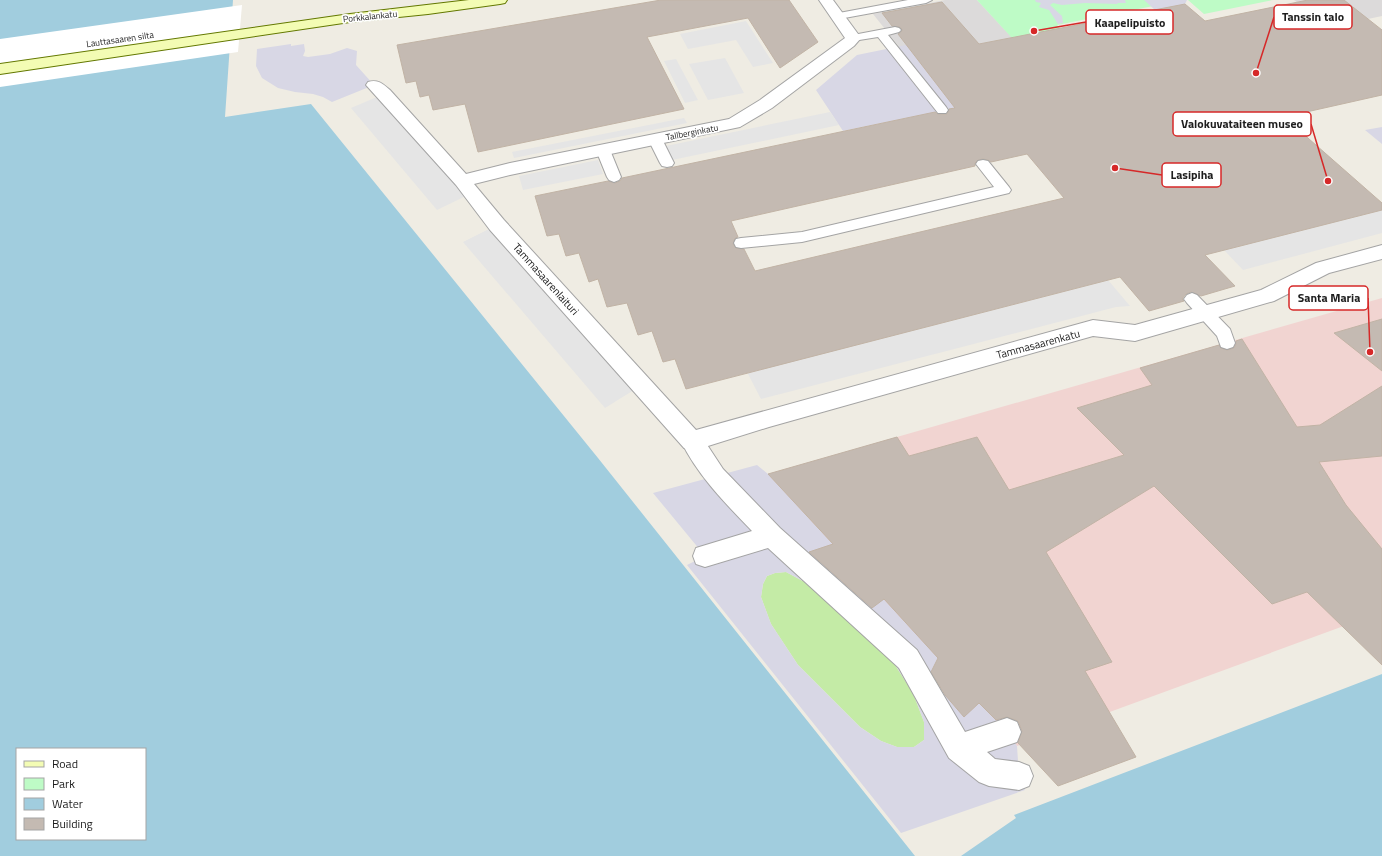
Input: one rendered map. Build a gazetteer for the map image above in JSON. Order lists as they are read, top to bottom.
{
  "streets": {
    "main road": ["Porkkalankatu", "Lauttasaaren silta"],
    "street": ["Tallberginkatu", "Tammasaarenlaituri", "Tammasaarenkatu"]
  },
  "crossings": [
    ["Porkkalankatu", "Lauttasaaren silta"],
    ["Tallberginkatu", "Tammasaarenlaituri"],
    ["Tammasaarenlaituri", "Tammasaarenkatu"]
  ],
  "places": [
    "Kaapelipuisto",
    "Tanssin talo",
    "Lasipiha",
    "Valokuvataiteen museo",
    "Santa Maria"
  ],
  "legend": [
    "Road",
    "Park",
    "Water",
    "Building"
  ]
}
